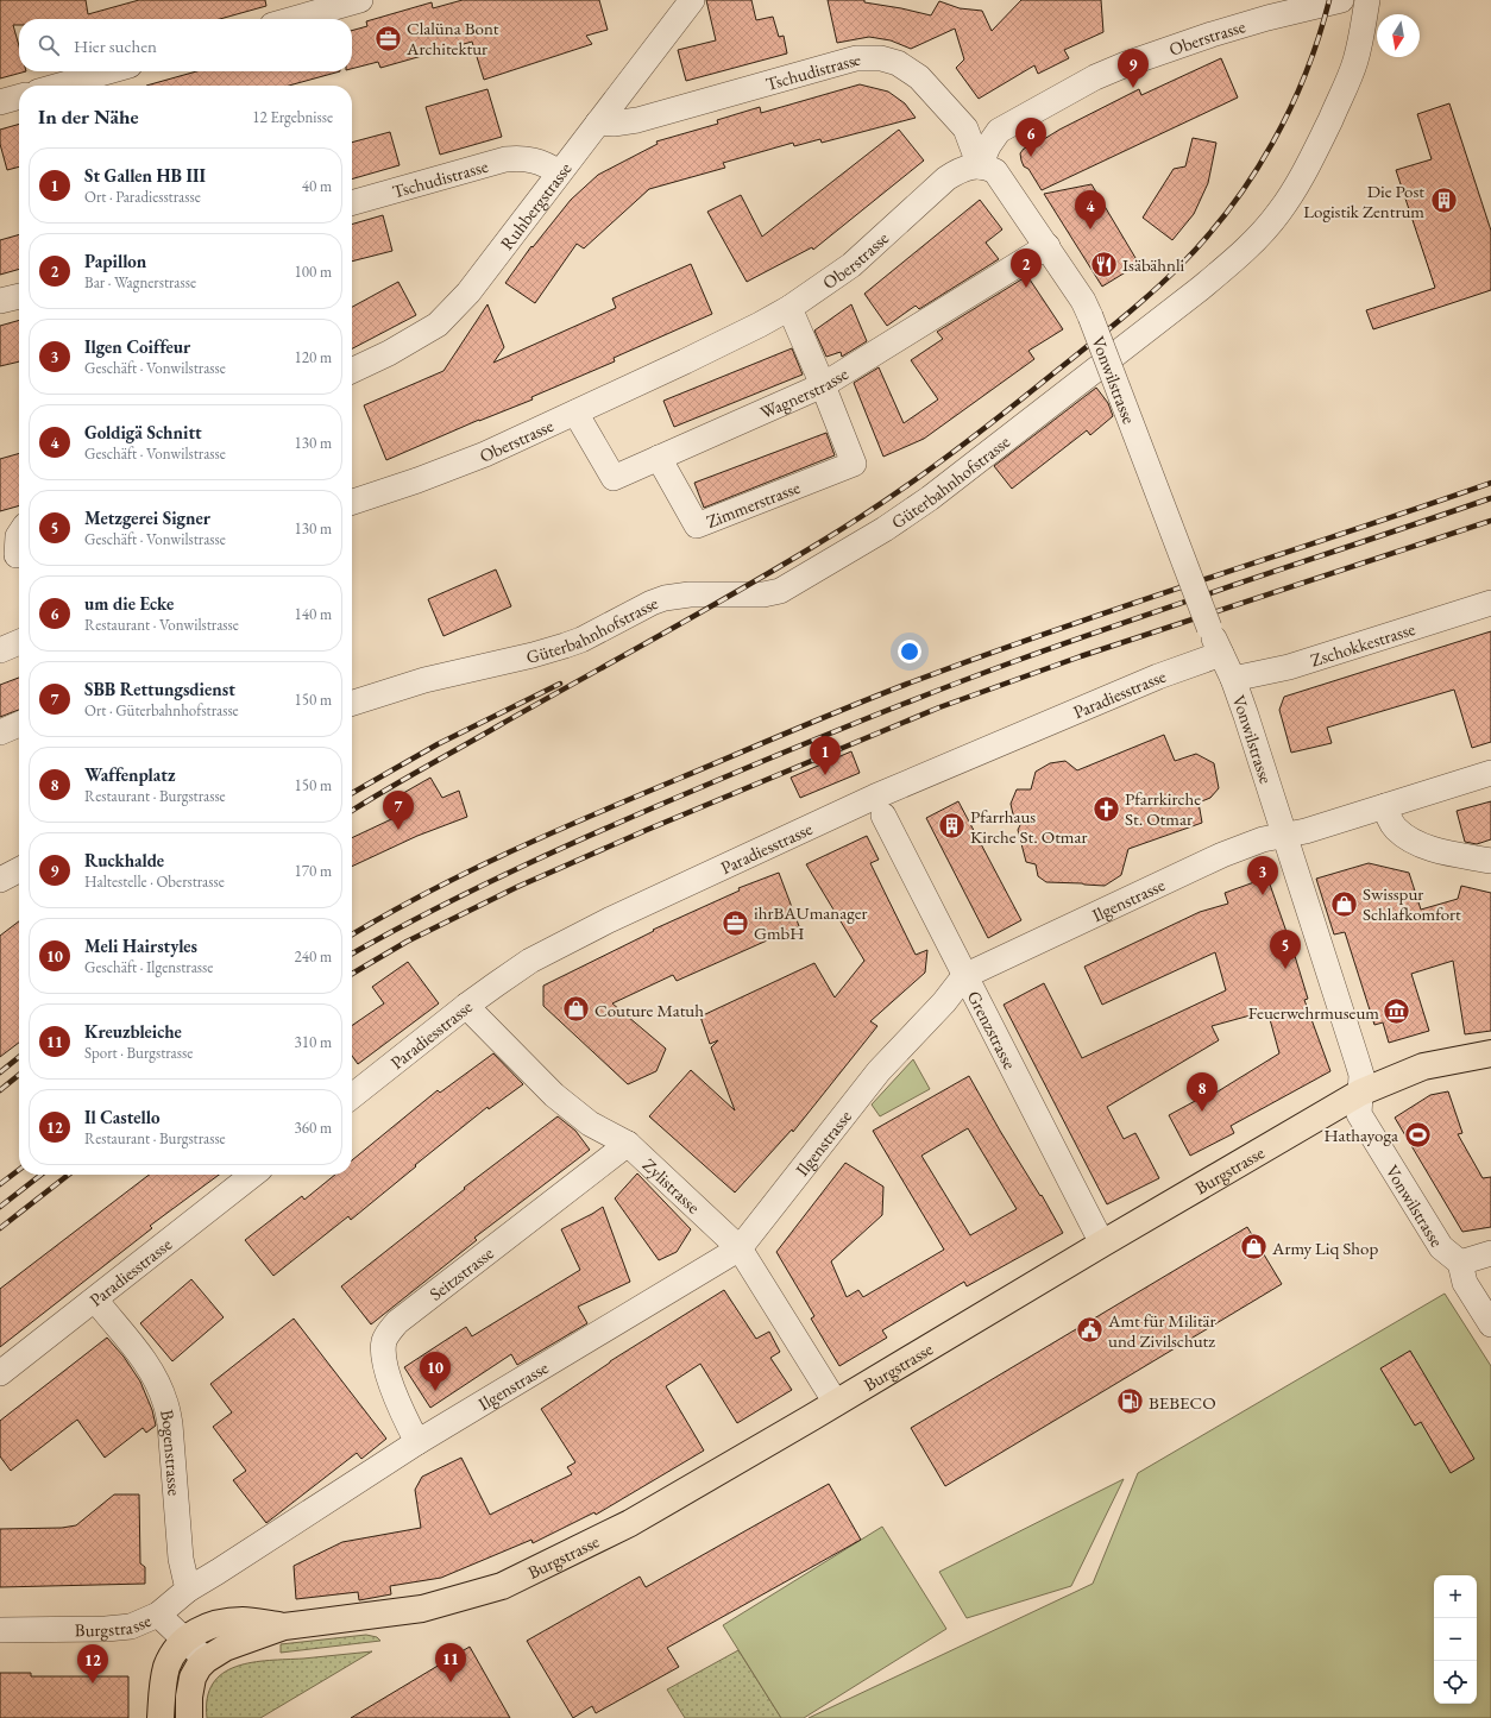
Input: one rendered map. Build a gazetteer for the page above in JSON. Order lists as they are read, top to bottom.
{
  "streets": {
    "main road": ["Burgstrasse"],
    "street": [
      "Oberstrasse",
      "Tschudistrasse",
      "Ruhbergstrasse",
      "Vonwilstrasse",
      "Wagnerstrasse",
      "Güterbahnhofstrasse",
      "Zimmerstrasse",
      "Zschokkestrasse",
      "Paradiesstrasse",
      "Ilgenstrasse",
      "Grenzstrasse",
      "Zylistrasse",
      "Seitzstrasse",
      "Bogenstrasse"
    ]
  },
  "crossings": [
    ["Oberstrasse", "Tschudistrasse"],
    ["Oberstrasse", "Vonwilstrasse"],
    ["Oberstrasse", "Wagnerstrasse"],
    ["Tschudistrasse", "Ruhbergstrasse"],
    ["Tschudistrasse", "Vonwilstrasse"],
    ["Vonwilstrasse", "Wagnerstrasse"],
    ["Vonwilstrasse", "Zschokkestrasse"],
    ["Vonwilstrasse", "Paradiesstrasse"],
    ["Vonwilstrasse", "Ilgenstrasse"],
    ["Vonwilstrasse", "Burgstrasse"],
    ["Wagnerstrasse", "Zimmerstrasse"],
    ["Paradiesstrasse", "Zylistrasse"],
    ["Paradiesstrasse", "Bogenstrasse"],
    ["Ilgenstrasse", "Grenzstrasse"],
    ["Ilgenstrasse", "Zylistrasse"],
    ["Ilgenstrasse", "Seitzstrasse"],
    ["Ilgenstrasse", "Bogenstrasse"],
    ["Grenzstrasse", "Burgstrasse"],
    ["Burgstrasse", "Zylistrasse"],
    ["Zylistrasse", "Seitzstrasse"]
  ],
  "places": {
    "office": ["Clalüna Bont Architektur", "ihrBAUmanager GmbH"],
    "building": ["Die Post Logistik Zentrum", "Pfarrhaus Kirche St. Otmar"],
    "restaurant": ["Isäbähnli"],
    "church": ["Pfarrkirche St. Otmar"],
    "shop": ["Swisspur Schlafkomfort", "Couture Matuh", "Army Liq Shop"],
    "museum": ["Feuerwehrmuseum"],
    "sports": ["Hathayoga"],
    "public building": ["Amt für Militär und Zivilschutz"],
    "fuel station": ["BEBECO"]
  },
  "north": "bottom",
  "page": {
    "search": "Hier suchen",
    "pins": [
      "9",
      "6",
      "4",
      "2",
      "1",
      "7",
      "3",
      "5",
      "8",
      "10",
      "11",
      "12"
    ],
    "heading": ["In der Nähe", "12 Ergebnisse"],
    "list": [
      {
        "mark": "1",
        "name": "St Gallen HB III",
        "note": "Ort · Paradiesstrasse",
        "value": "40 m"
      },
      {
        "mark": "2",
        "name": "Papillon",
        "note": "Bar · Wagnerstrasse",
        "value": "100 m"
      },
      {
        "mark": "3",
        "name": "Ilgen Coiffeur",
        "note": "Geschäft · Vonwilstrasse",
        "value": "120 m"
      },
      {
        "mark": "4",
        "name": "Goldigä Schnitt",
        "note": "Geschäft · Vonwilstrasse",
        "value": "130 m"
      },
      {
        "mark": "5",
        "name": "Metzgerei Signer",
        "note": "Geschäft · Vonwilstrasse",
        "value": "130 m"
      },
      {
        "mark": "6",
        "name": "um die Ecke",
        "note": "Restaurant · Vonwilstrasse",
        "value": "140 m"
      },
      {
        "mark": "7",
        "name": "SBB Rettungsdienst",
        "note": "Ort · Güterbahnhofstrasse",
        "value": "150 m"
      },
      {
        "mark": "8",
        "name": "Waffenplatz",
        "note": "Restaurant · Burgstrasse",
        "value": "150 m"
      },
      {
        "mark": "9",
        "name": "Ruckhalde",
        "note": "Haltestelle · Oberstrasse",
        "value": "170 m"
      },
      {
        "mark": "10",
        "name": "Meli Hairstyles",
        "note": "Geschäft · Ilgenstrasse",
        "value": "240 m"
      },
      {
        "mark": "11",
        "name": "Kreuzbleiche",
        "note": "Sport · Burgstrasse",
        "value": "310 m"
      },
      {
        "mark": "12",
        "name": "Il Castello",
        "note": "Restaurant · Burgstrasse",
        "value": "360 m"
      }
    ],
    "map_buttons": ["+", "−"]
  }
}
